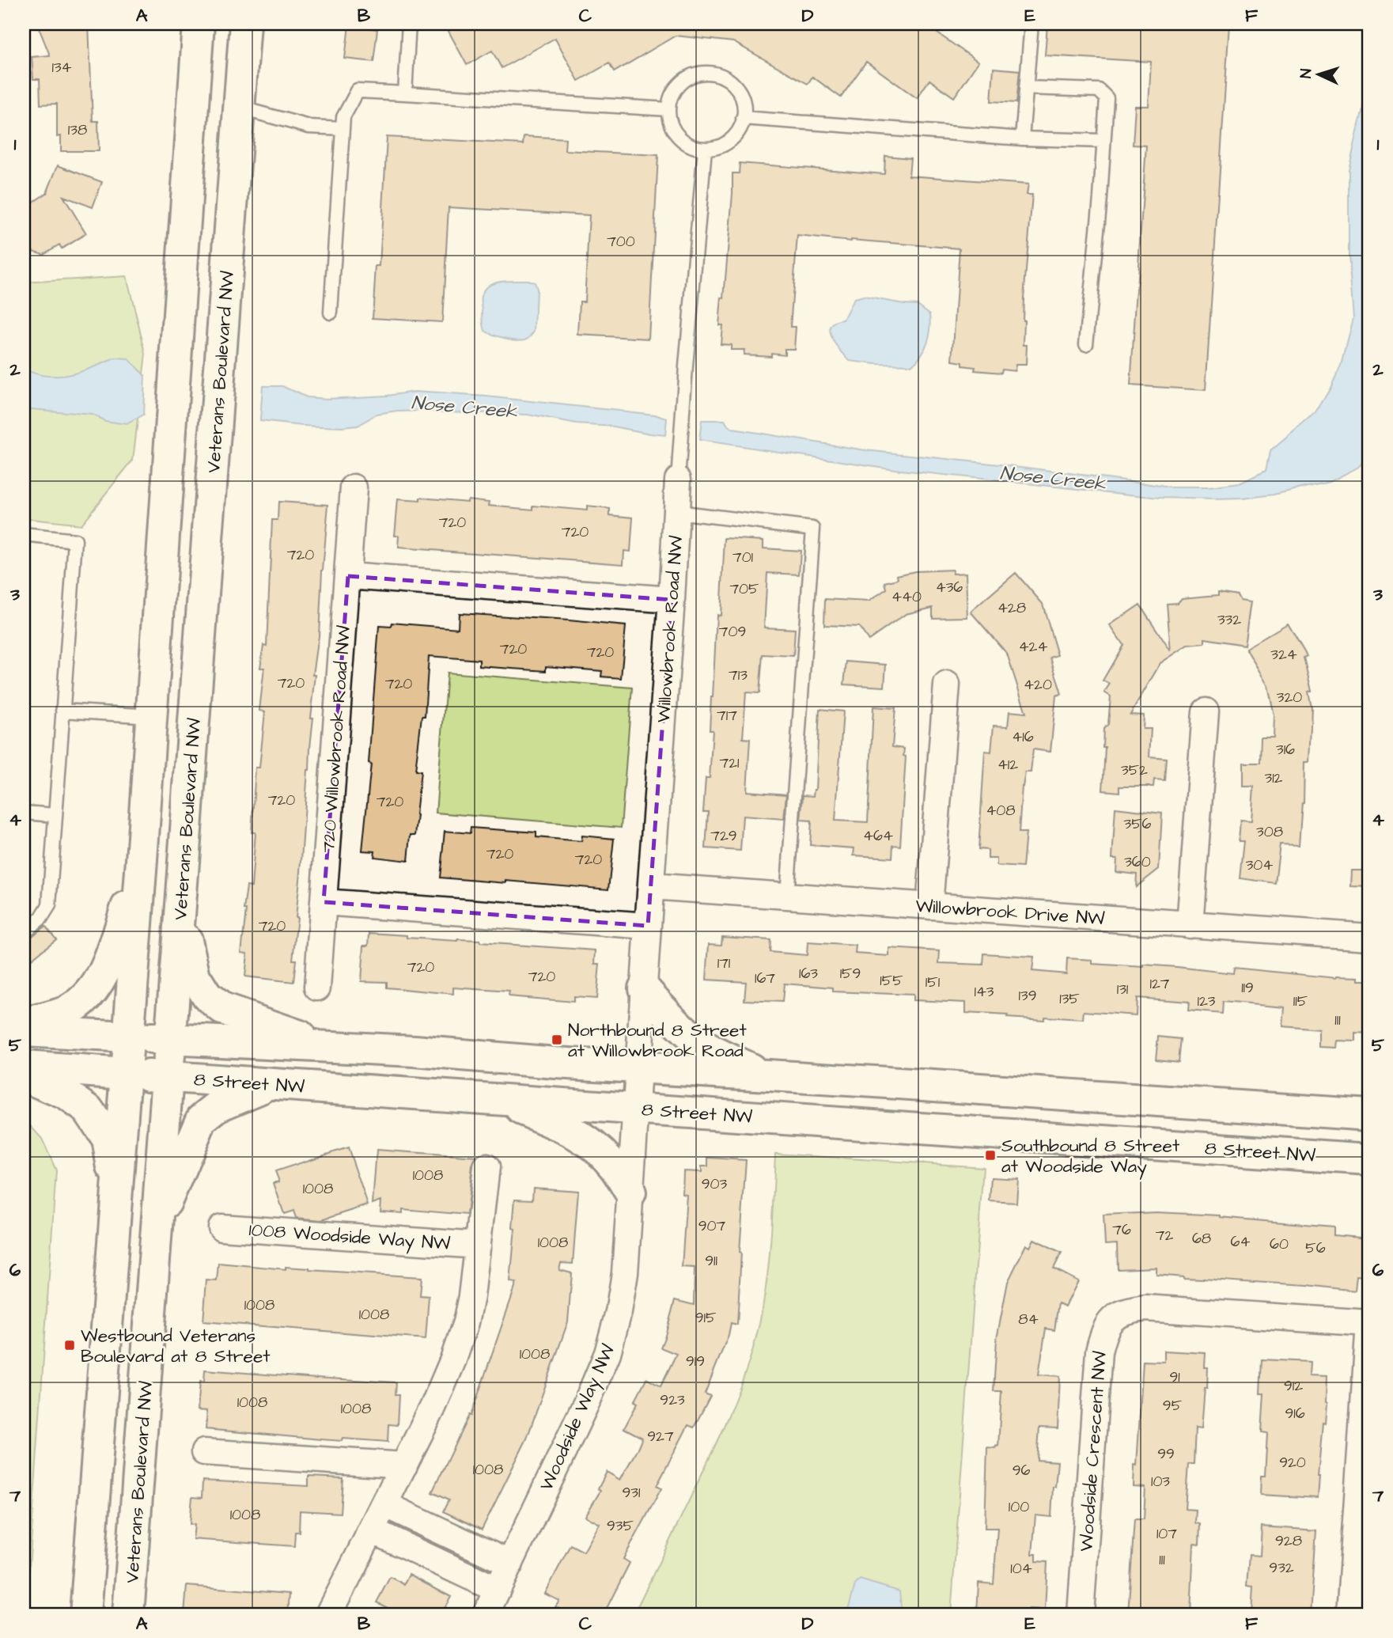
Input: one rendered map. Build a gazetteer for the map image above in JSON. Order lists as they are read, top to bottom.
{
  "streets": {
    "main road": ["Veterans Boulevard NW", "8 Street NW"],
    "street": [
      "Willowbrook Road NW",
      "720 Willowbrook Road NW",
      "Willowbrook Drive NW",
      "1008 Woodside Way NW",
      "Woodside Way NW",
      "Woodside Crescent NW"
    ]
  },
  "crossings": [
    ["Veterans Boulevard NW", "8 Street NW"],
    ["Willowbrook Road NW", "Willowbrook Drive NW"],
    ["Willowbrook Road NW", "8 Street NW"],
    ["Willowbrook Road NW", "Woodside Way NW"],
    ["8 Street NW", "Woodside Way NW"]
  ],
  "water": ["Nose Creek"],
  "places": {
    "transit": ["Northbound 8 Street at Willowbrook Road", "Southbound 8 Street at Woodside Way", "Westbound Veterans Boulevard at 8 Street"]
  },
  "house_numbers": [
    "134",
    "138",
    "700",
    "720",
    "720",
    "720",
    "701",
    "436",
    "705",
    "440",
    "428",
    "332",
    "709",
    "424",
    "720",
    "720",
    "324",
    "713",
    "720",
    "720",
    "420",
    "320",
    "717",
    "416",
    "316",
    "721",
    "412",
    "352",
    "312",
    "720",
    "720",
    "408",
    "356",
    "308",
    "729",
    "464",
    "720",
    "720",
    "360",
    "304",
    "720",
    "171",
    "720",
    "163",
    "159",
    "720",
    "167",
    "155",
    "151",
    "127",
    "119",
    "131",
    "143",
    "139",
    "135",
    "123",
    "115",
    "111",
    "1008",
    "903",
    "1008",
    "907",
    "76",
    "72",
    "68",
    "64",
    "1008",
    "60",
    "56",
    "911",
    "1008",
    "1008",
    "915",
    "84",
    "1008",
    "919",
    "91",
    "912",
    "923",
    "1008",
    "95",
    "1008",
    "916",
    "927",
    "99",
    "920",
    "1008",
    "96",
    "103",
    "931",
    "100",
    "1008",
    "935",
    "107",
    "928",
    "111",
    "932",
    "104"
  ],
  "north": "left",
  "grid": {
    "columns": [
      "A",
      "B",
      "C",
      "D",
      "E",
      "F"
    ],
    "rows": [
      "1",
      "2",
      "3",
      "4",
      "5",
      "6",
      "7"
    ]
  }
}
